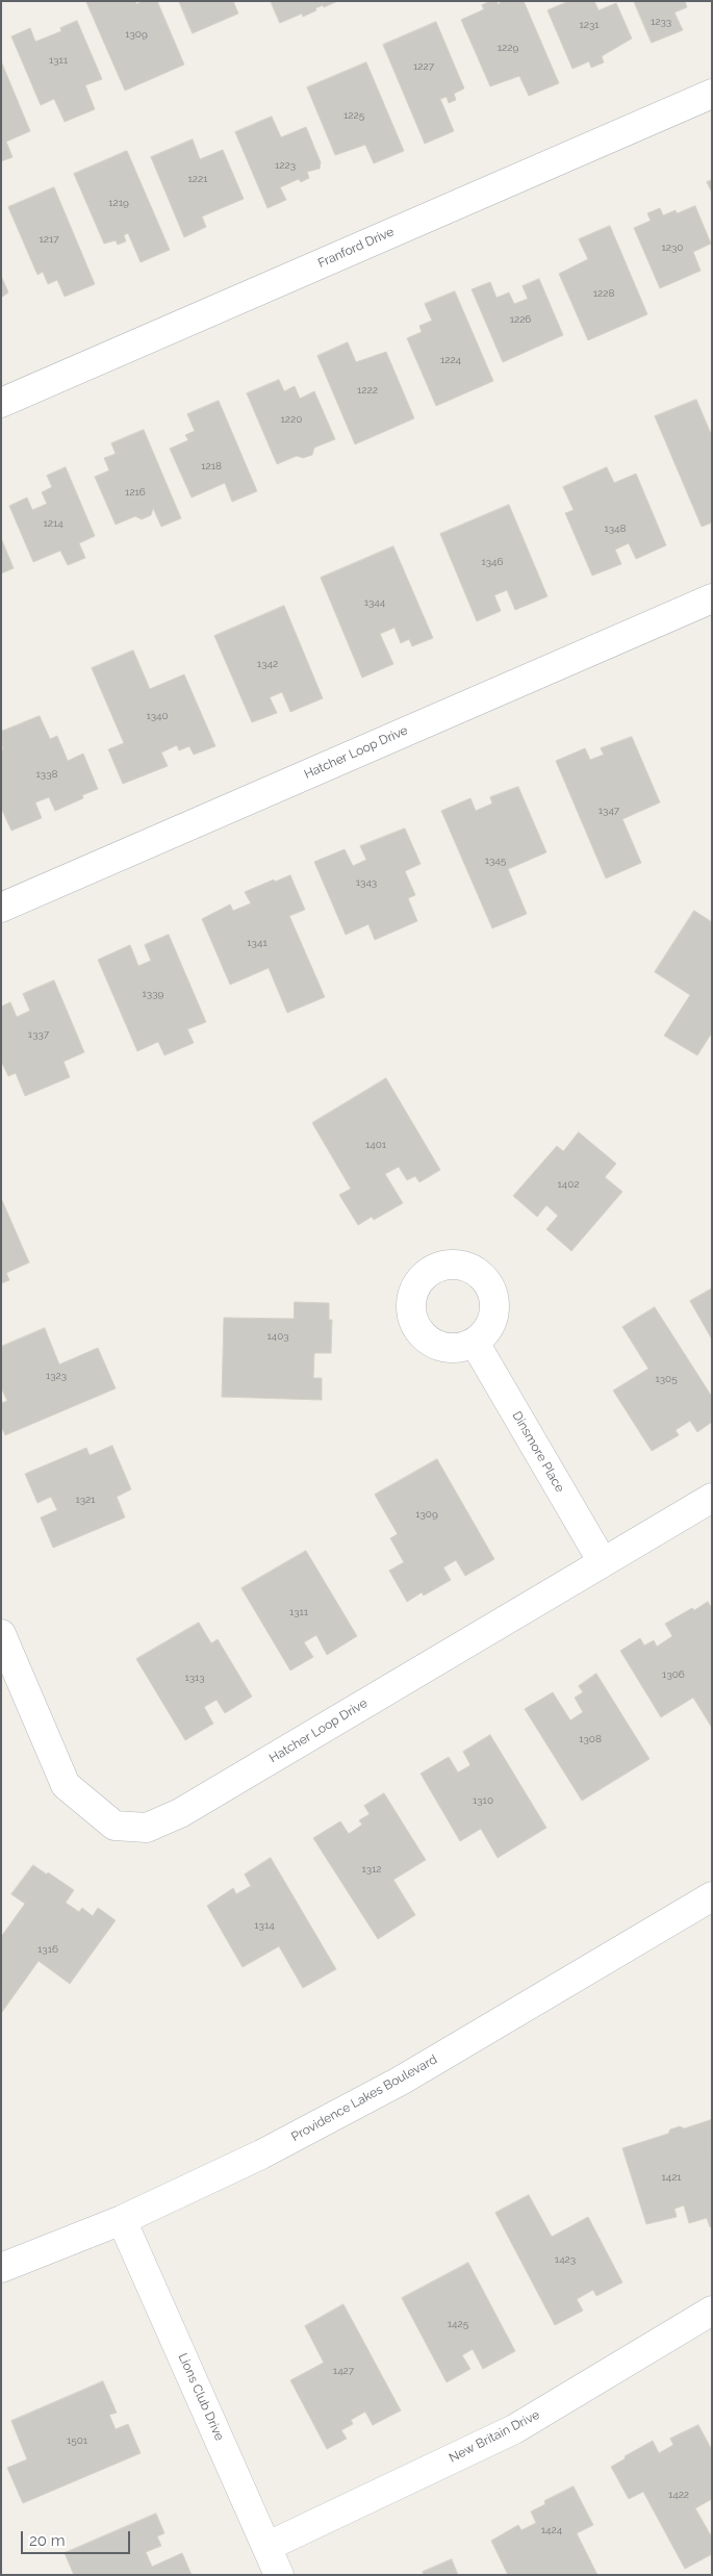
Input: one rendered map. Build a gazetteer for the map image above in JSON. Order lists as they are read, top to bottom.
{
  "streets": {
    "street": [
      "Franford Drive",
      "Hatcher Loop Drive",
      "Dinsmore Place",
      "Providence Lakes Boulevard",
      "Lions Club Drive",
      "New Britain Drive"
    ]
  },
  "crossings": [
    ["Hatcher Loop Drive", "Dinsmore Place"],
    ["Providence Lakes Boulevard", "Lions Club Drive"],
    ["Lions Club Drive", "New Britain Drive"]
  ],
  "house_numbers": [
    "1233",
    "1231",
    "1309",
    "1229",
    "1311",
    "1227",
    "1225",
    "1223",
    "1221",
    "1219",
    "1217",
    "1230",
    "1228",
    "1226",
    "1224",
    "1222",
    "1220",
    "1218",
    "1216",
    "1214",
    "1348",
    "1346",
    "1344",
    "1342",
    "1340",
    "1338",
    "1347",
    "1345",
    "1343",
    "1341",
    "1339",
    "1337",
    "1401",
    "1402",
    "1403",
    "1323",
    "1305",
    "1321",
    "1309",
    "1311",
    "1306",
    "1313",
    "1308",
    "1310",
    "1312",
    "1314",
    "1316",
    "1421",
    "1423",
    "1425",
    "1427",
    "1501",
    "1422",
    "1424"
  ],
  "scale_bar": "20 m"
}
